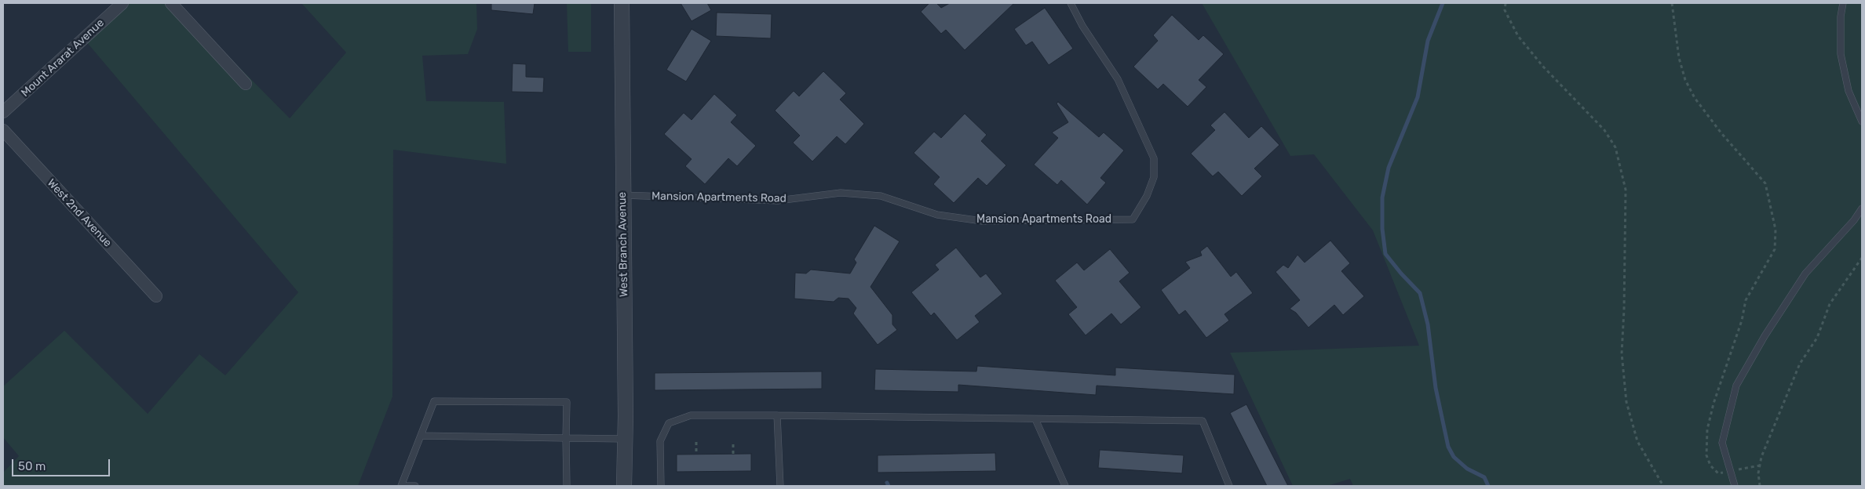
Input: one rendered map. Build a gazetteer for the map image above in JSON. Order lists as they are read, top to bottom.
{
  "streets": {
    "street": ["Mount Ararat Avenue", "West 2nd Avenue", "West Branch Avenue"],
    "lane": ["Mansion Apartments Road"]
  },
  "crossings": [
    ["Mansion Apartments Road", "West Branch Avenue"]
  ],
  "scale_bar": "50 m"
}
